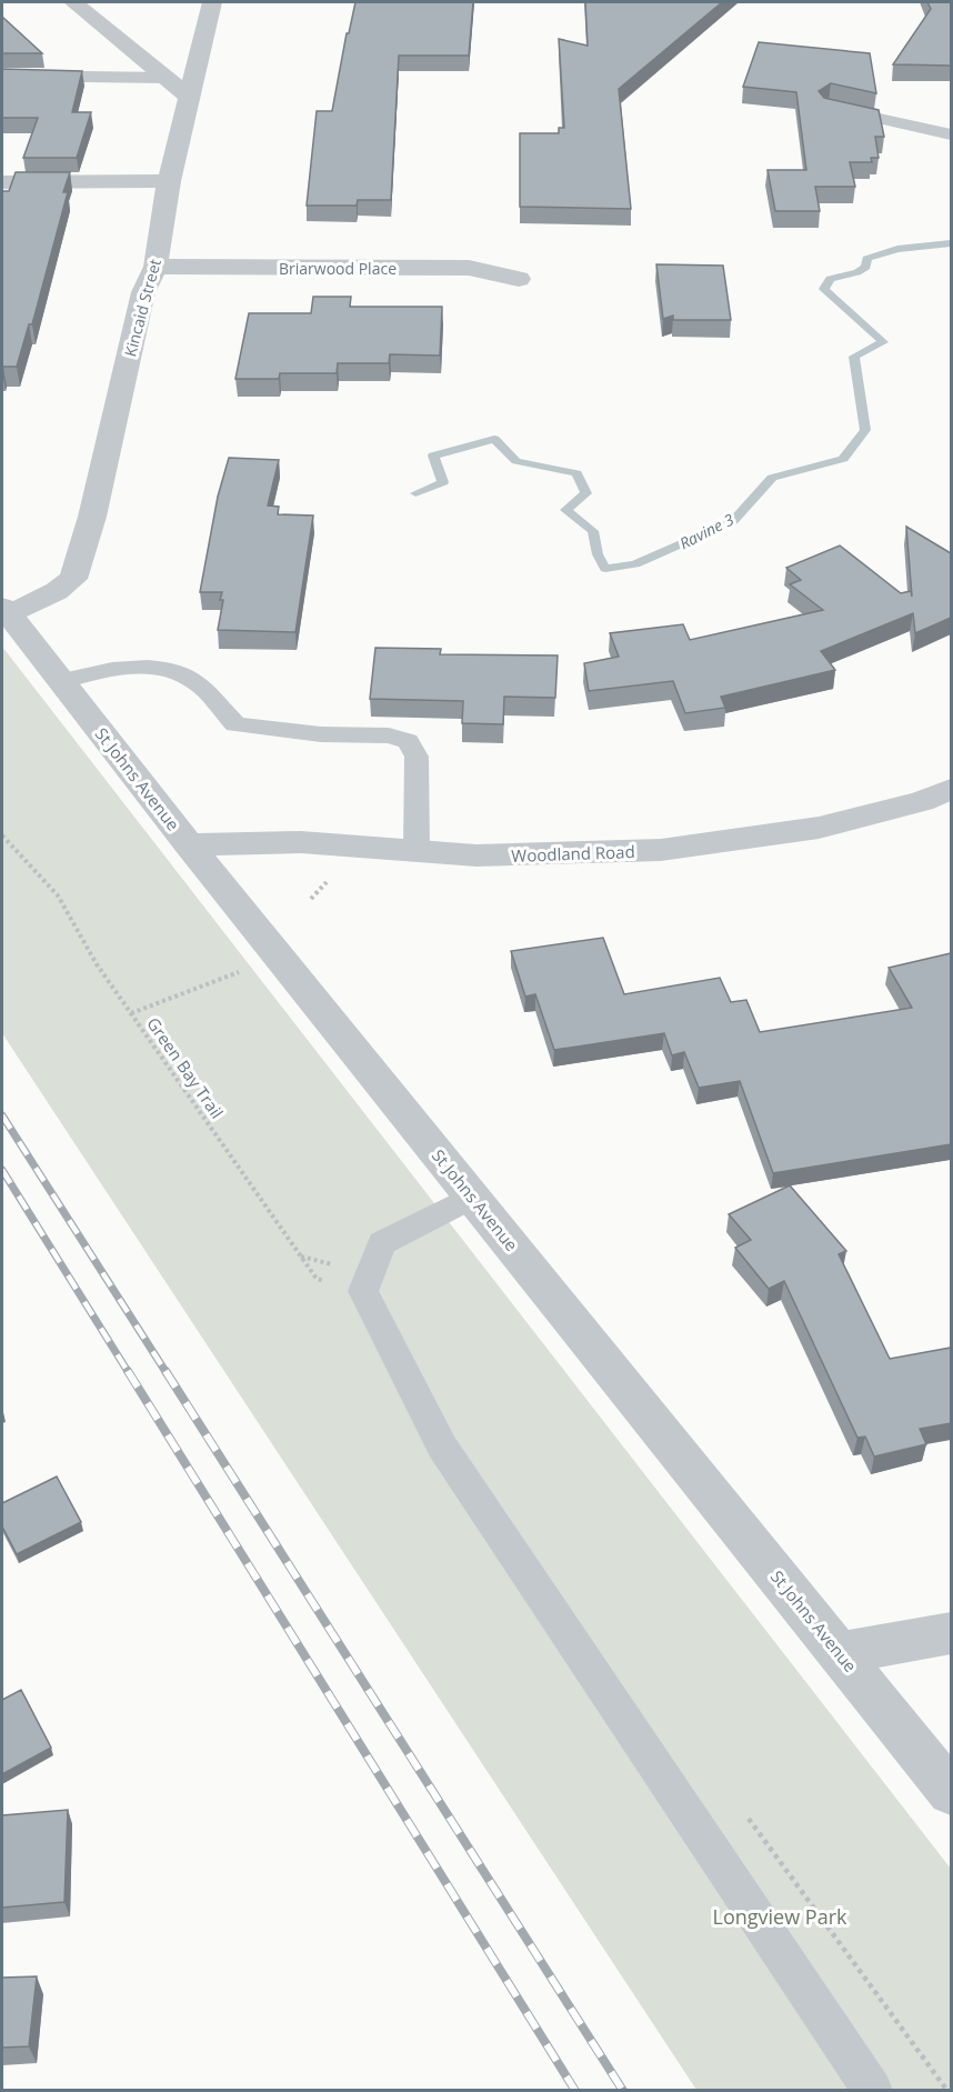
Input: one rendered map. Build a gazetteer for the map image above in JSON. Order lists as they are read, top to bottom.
{
  "streets": {
    "street": [
      "Briarwood Place",
      "Kincaid Street",
      "St Johns Avenue",
      "Woodland Road"
    ],
    "path": ["Green Bay Trail"]
  },
  "crossings": [
    ["Briarwood Place", "Kincaid Street"],
    ["Kincaid Street", "St Johns Avenue"],
    ["St Johns Avenue", "Woodland Road"]
  ],
  "water": ["Ravine 3"],
  "parks": ["Longview Park"]
}
